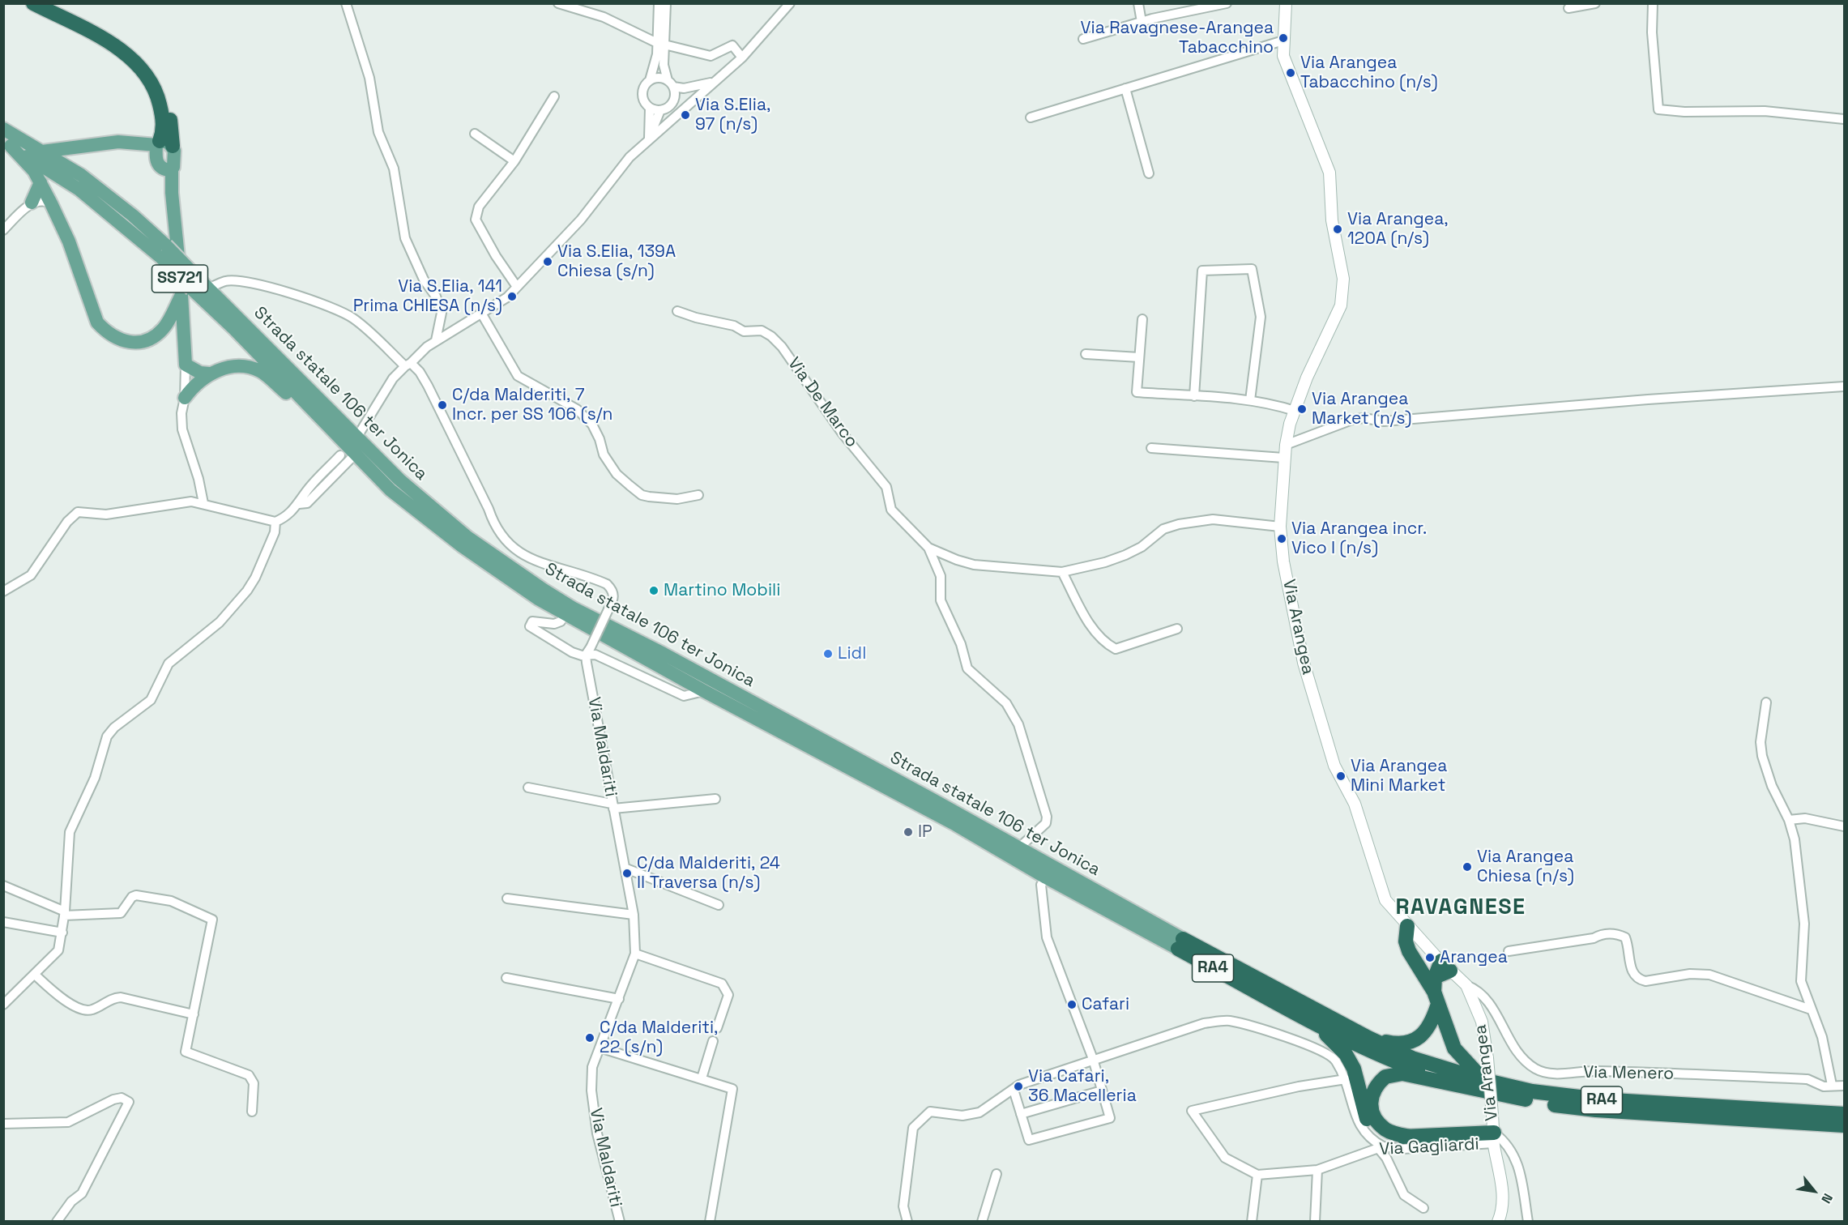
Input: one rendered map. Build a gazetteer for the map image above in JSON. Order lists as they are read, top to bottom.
{
  "streets": {
    "highway": ["SS721", "RA4"],
    "main road": ["Strada statale 106 ter Jonica"],
    "street": [
      "Via De Marco",
      "Via Arangea",
      "Via Maldariti",
      "Via Menero",
      "Via Gagliardi"
    ]
  },
  "crossings": [
    ["SS721", "Strada statale 106 ter Jonica"],
    ["Strada statale 106 ter Jonica", "RA4"],
    ["Via Arangea", "Via Menero"],
    ["Via Arangea", "Via Gagliardi"]
  ],
  "districts": ["RAVAGNESE"],
  "places": [
    "Via Ravagnese-Arangea Tabacchino",
    "Via Arangea Tabacchino (n/s)",
    "Via S.Elia, 97 (n/s)",
    "Via Arangea, 120A (n/s)",
    "Via S.Elia, 139A Chiesa (s/n)",
    "Via S.Elia, 141 Prima CHIESA (n/s)",
    "C/da Malderiti, 7 Incr. per SS 106 (s/n",
    "Via Arangea Market (n/s)",
    "Via Arangea incr. Vico I (n/s)",
    "Martino Mobili",
    "Lidl",
    "Via Arangea Mini Market",
    "IP",
    "Via Arangea Chiesa (n/s)",
    "C/da Malderiti, 24 II Traversa (n/s)",
    "Arangea",
    "Cafari",
    "C/da Malderiti, 22 (s/n)",
    "Via Cafari, 36 Macelleria"
  ],
  "north": "bottom right"
}
